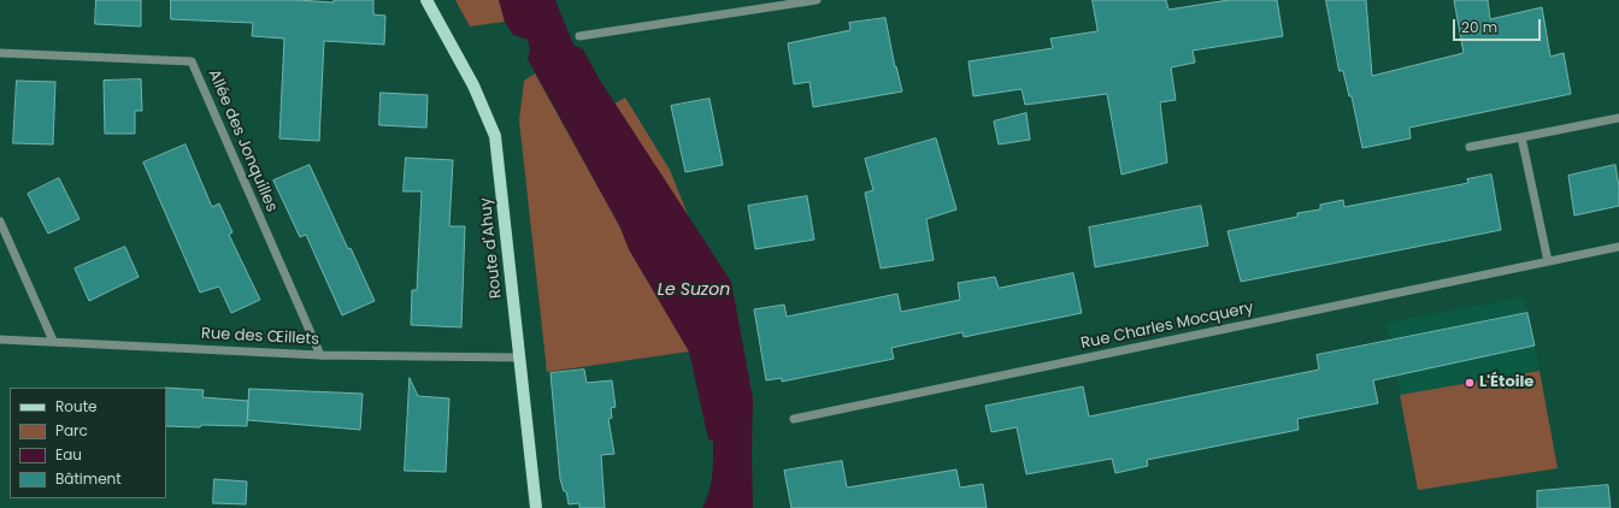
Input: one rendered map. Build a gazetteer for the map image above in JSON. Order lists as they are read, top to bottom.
{
  "streets": {
    "main road": ["Route d'Ahuy"],
    "street": ["Allée des Jonquilles", "Rue Charles Mocquery", "Rue des Œillets"]
  },
  "crossings": [
    ["Allée des Jonquilles", "Rue des Œillets"],
    ["Route d'Ahuy", "Rue des Œillets"]
  ],
  "water": ["Le Suzon"],
  "places": ["L'Étoile"],
  "legend": [
    "Route",
    "Parc",
    "Eau",
    "Bâtiment"
  ],
  "scale_bar": "20 m"
}
